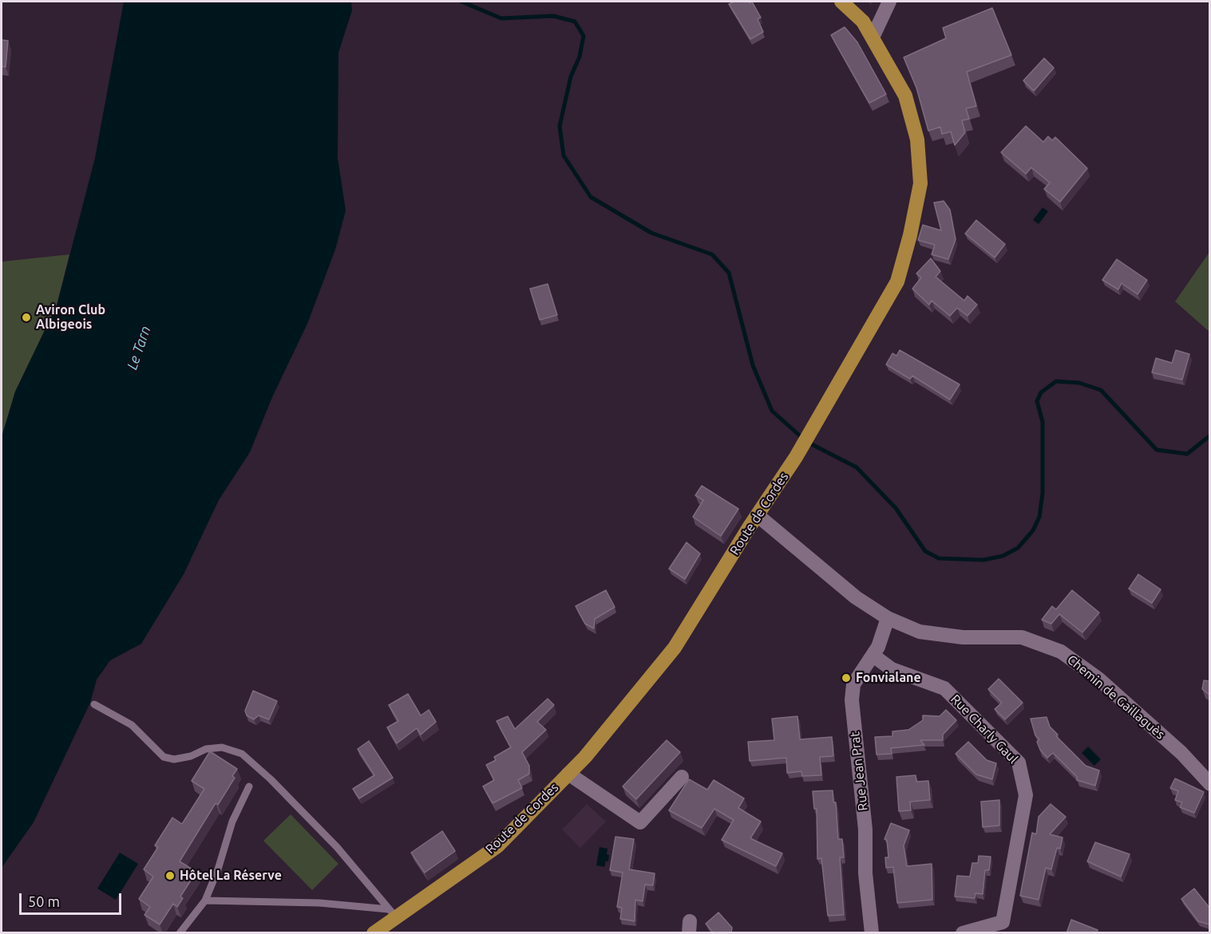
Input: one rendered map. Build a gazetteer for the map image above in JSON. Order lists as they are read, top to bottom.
{
  "streets": {
    "main road": ["Route de Cordes"],
    "street": ["Chemin de Gaillaguès", "Rue Charly Gaul", "Rue Jean Prat"]
  },
  "crossings": [
    ["Route de Cordes", "Chemin de Gaillaguès"],
    ["Chemin de Gaillaguès", "Rue Jean Prat"],
    ["Rue Charly Gaul", "Rue Jean Prat"]
  ],
  "water": ["Le Tarn"],
  "places": ["Aviron Club Albigeois", "Fonvialane", "Hôtel La Réserve"],
  "scale_bar": "50 m"
}
